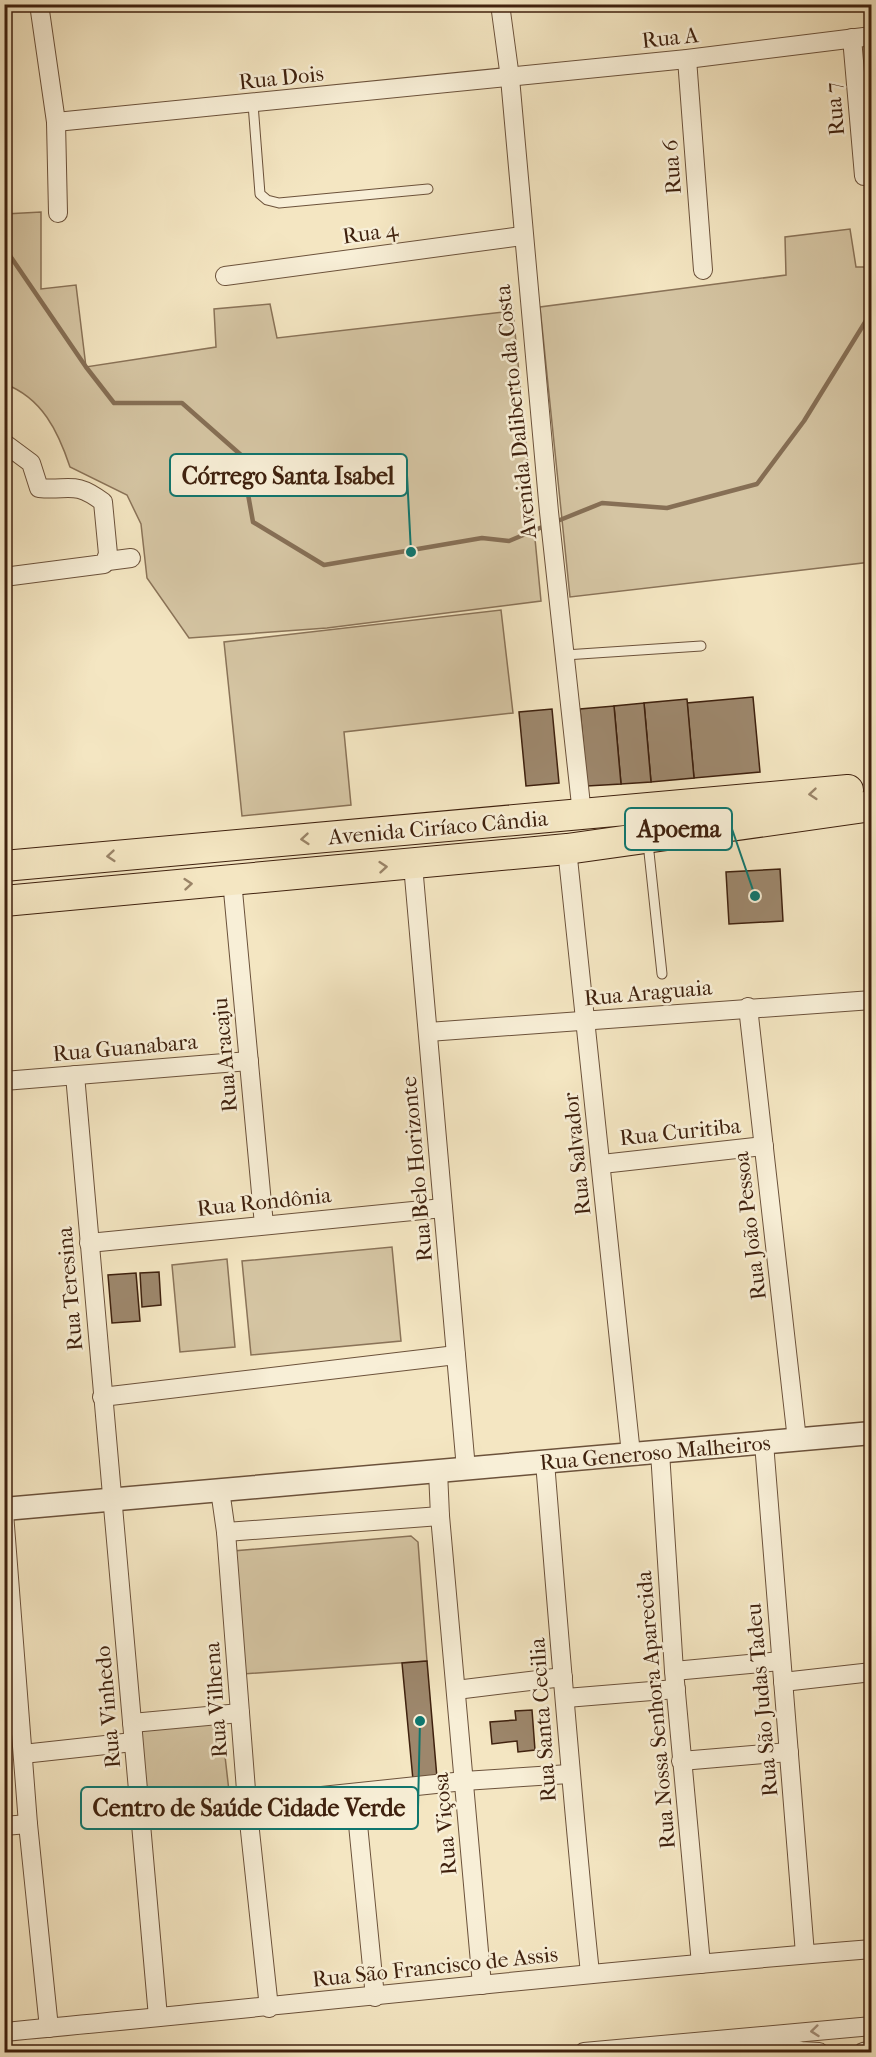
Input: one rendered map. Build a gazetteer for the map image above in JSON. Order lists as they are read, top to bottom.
{
  "streets": {
    "highway": ["Avenida Ciríaco Cândia"],
    "street": [
      "Rua A",
      "Rua Dois",
      "Rua 7",
      "Rua 6",
      "Rua 4",
      "Avenida Daliberto da Costa",
      "Rua Araguaia",
      "Rua Guanabara",
      "Rua Aracaju",
      "Rua Curitiba",
      "Rua Salvador",
      "Rua Belo Horizonte",
      "Rua Rondônia",
      "Rua João Pessoa",
      "Rua Teresina",
      "Rua Generoso Malheiros",
      "Rua Vilhena",
      "Rua São Judas Tadeu",
      "Rua Vinhedo",
      "Rua Nossa Senhora Aparecida",
      "Rua Santa Cecilia",
      "Rua Viçosa",
      "Rua São Francisco de Assis"
    ]
  },
  "crossings": [
    ["Rua A", "Rua Dois"],
    ["Rua A", "Rua 7"],
    ["Rua A", "Rua 6"],
    ["Rua A", "Avenida Daliberto da Costa"],
    ["Rua Dois", "Avenida Daliberto da Costa"],
    ["Rua 4", "Avenida Daliberto da Costa"],
    ["Avenida Daliberto da Costa", "Avenida Ciríaco Cândia"],
    ["Avenida Ciríaco Cândia", "Rua Aracaju"],
    ["Avenida Ciríaco Cândia", "Rua Salvador"],
    ["Avenida Ciríaco Cândia", "Rua Belo Horizonte"],
    ["Rua Araguaia", "Rua Salvador"],
    ["Rua Araguaia", "Rua Belo Horizonte"],
    ["Rua Araguaia", "Rua João Pessoa"],
    ["Rua Guanabara", "Rua Aracaju"],
    ["Rua Guanabara", "Rua Teresina"],
    ["Rua Aracaju", "Rua Rondônia"],
    ["Rua Curitiba", "Rua Salvador"],
    ["Rua Curitiba", "Rua João Pessoa"],
    ["Rua Salvador", "Rua Generoso Malheiros"],
    ["Rua Belo Horizonte", "Rua Rondônia"],
    ["Rua Belo Horizonte", "Rua Generoso Malheiros"],
    ["Rua Rondônia", "Rua Teresina"],
    ["Rua João Pessoa", "Rua Generoso Malheiros"],
    ["Rua Teresina", "Rua Generoso Malheiros"],
    ["Rua Teresina", "Rua Vinhedo"],
    ["Rua Generoso Malheiros", "Rua São Judas Tadeu"],
    ["Rua Generoso Malheiros", "Rua Vinhedo"],
    ["Rua Generoso Malheiros", "Rua Nossa Senhora Aparecida"],
    ["Rua Generoso Malheiros", "Rua Santa Cecilia"],
    ["Rua Vilhena", "Rua São Francisco de Assis"],
    ["Rua São Judas Tadeu", "Rua São Francisco de Assis"],
    ["Rua Vinhedo", "Rua São Francisco de Assis"],
    ["Rua Nossa Senhora Aparecida", "Rua São Francisco de Assis"],
    ["Rua Santa Cecilia", "Rua São Francisco de Assis"],
    ["Rua Viçosa", "Rua São Francisco de Assis"]
  ],
  "places": ["Córrego Santa Isabel", "Apoema", "Centro de Saúde Cidade Verde"]
}
